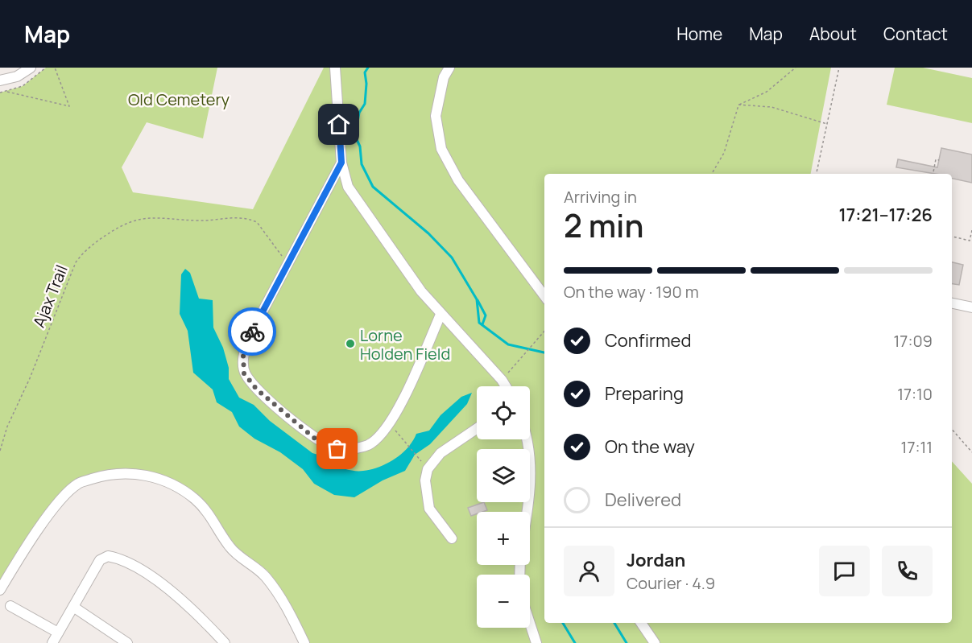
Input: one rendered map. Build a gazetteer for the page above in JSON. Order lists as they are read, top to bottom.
{
  "streets": {
    "path": ["Ajax Trail"]
  },
  "parks": ["Old Cemetery"],
  "places": ["Lorne Holden Field"],
  "page": {
    "header": "Map",
    "nav": [
      "Home",
      "Map",
      "About",
      "Contact"
    ],
    "heading": ["2 min", "Arriving in", "17:21–17:26"],
    "panel": ["Jordan", "Courier · 4.9"],
    "bar": "On the way · 190 m",
    "list": [
      ["Confirmed", "17:09"],
      ["Preparing", "17:10"],
      ["On the way", "17:11"],
      "Delivered"
    ],
    "map_buttons": ["+", "−"]
  }
}
